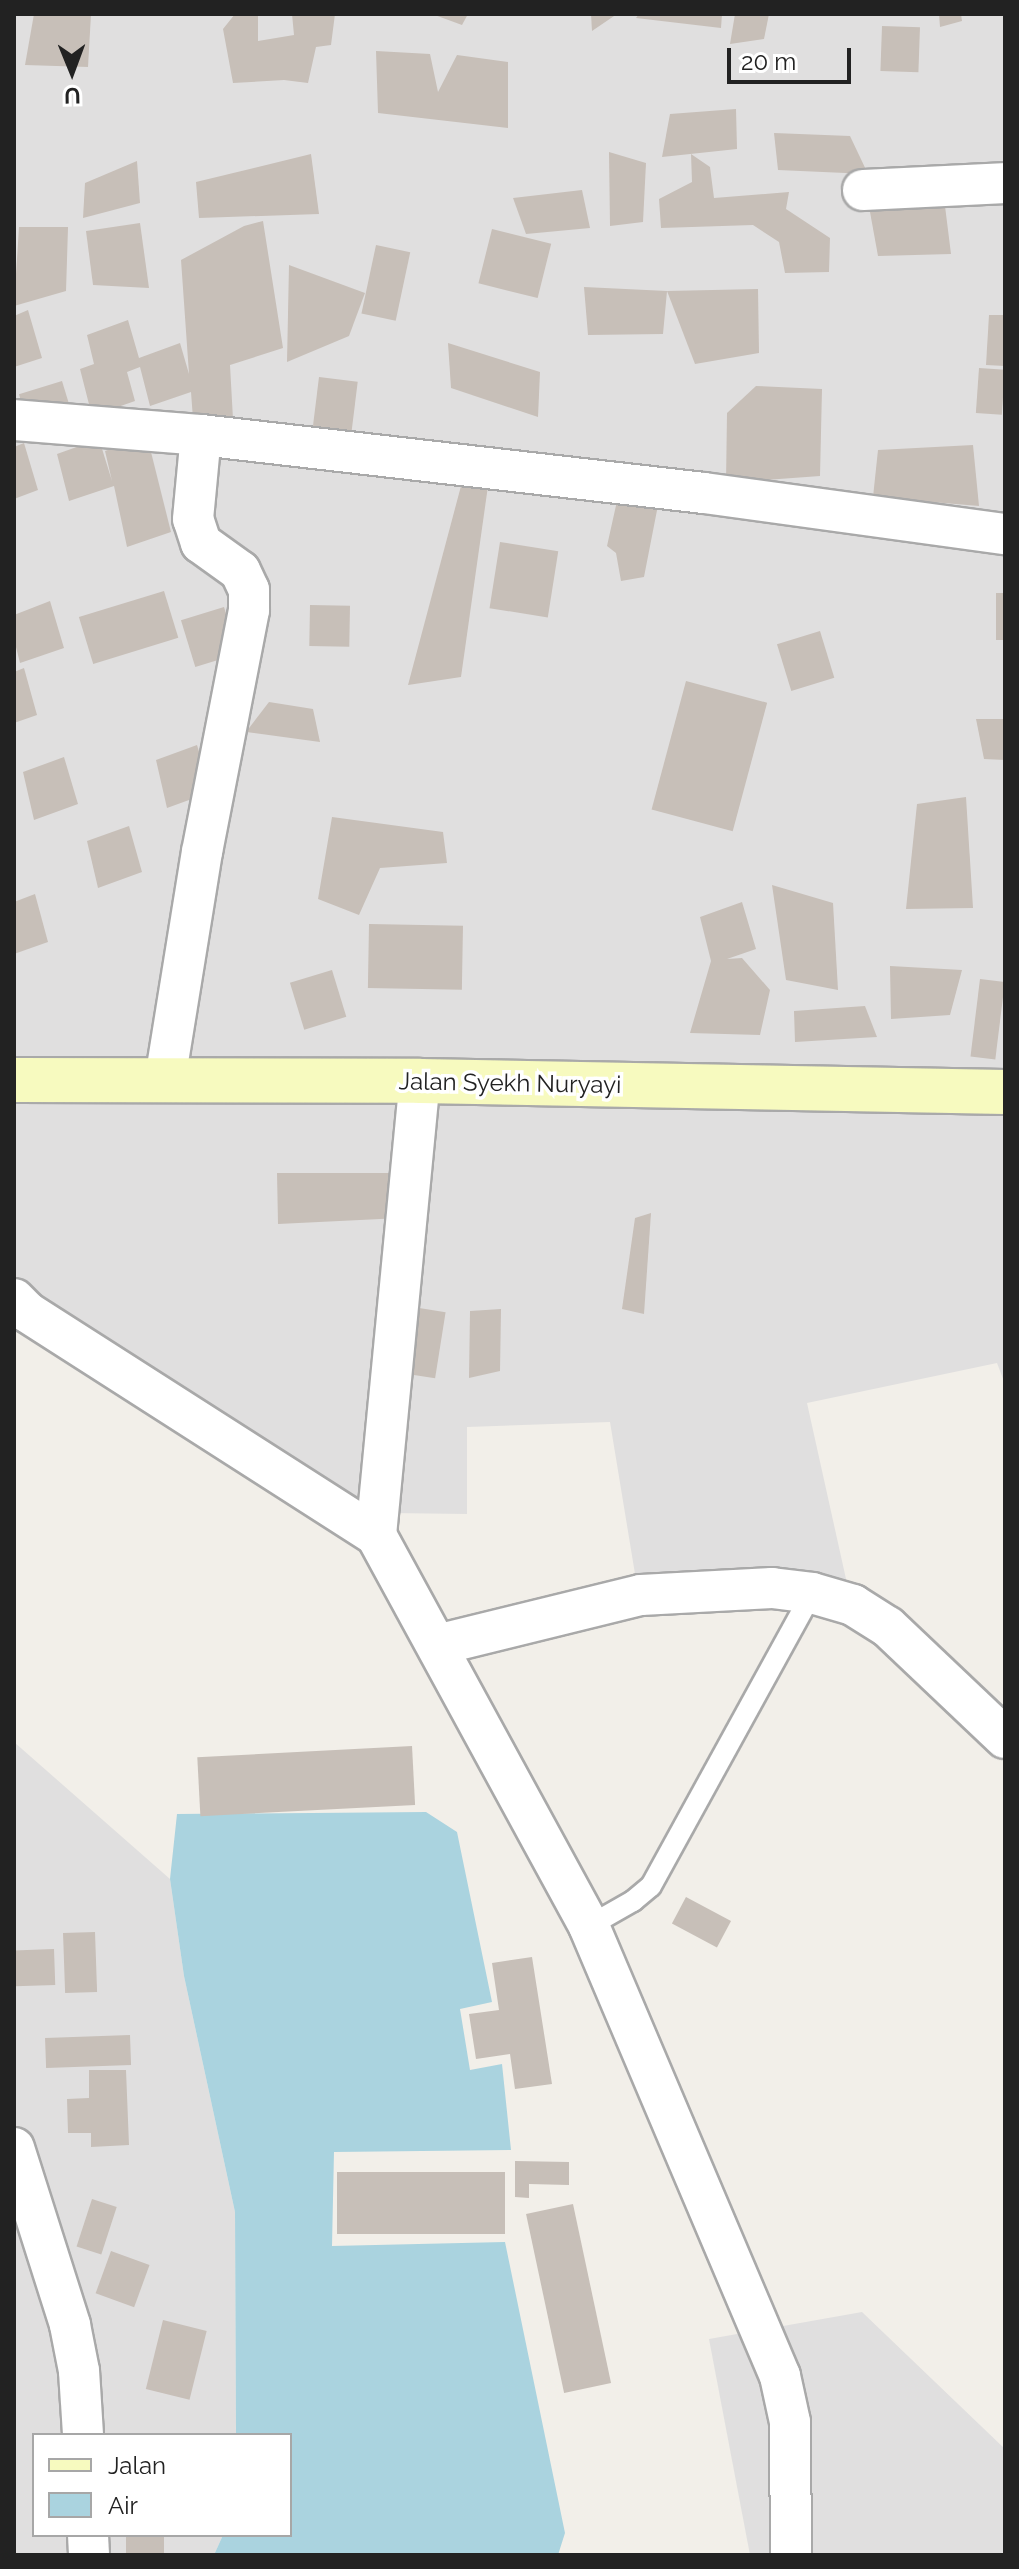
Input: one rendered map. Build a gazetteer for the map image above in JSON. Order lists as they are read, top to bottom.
{
  "streets": {
    "main road": ["Jalan Syekh Nuryayi"]
  },
  "legend": ["Jalan", "Air"],
  "scale_bar": "20 m",
  "north": "bottom"
}
